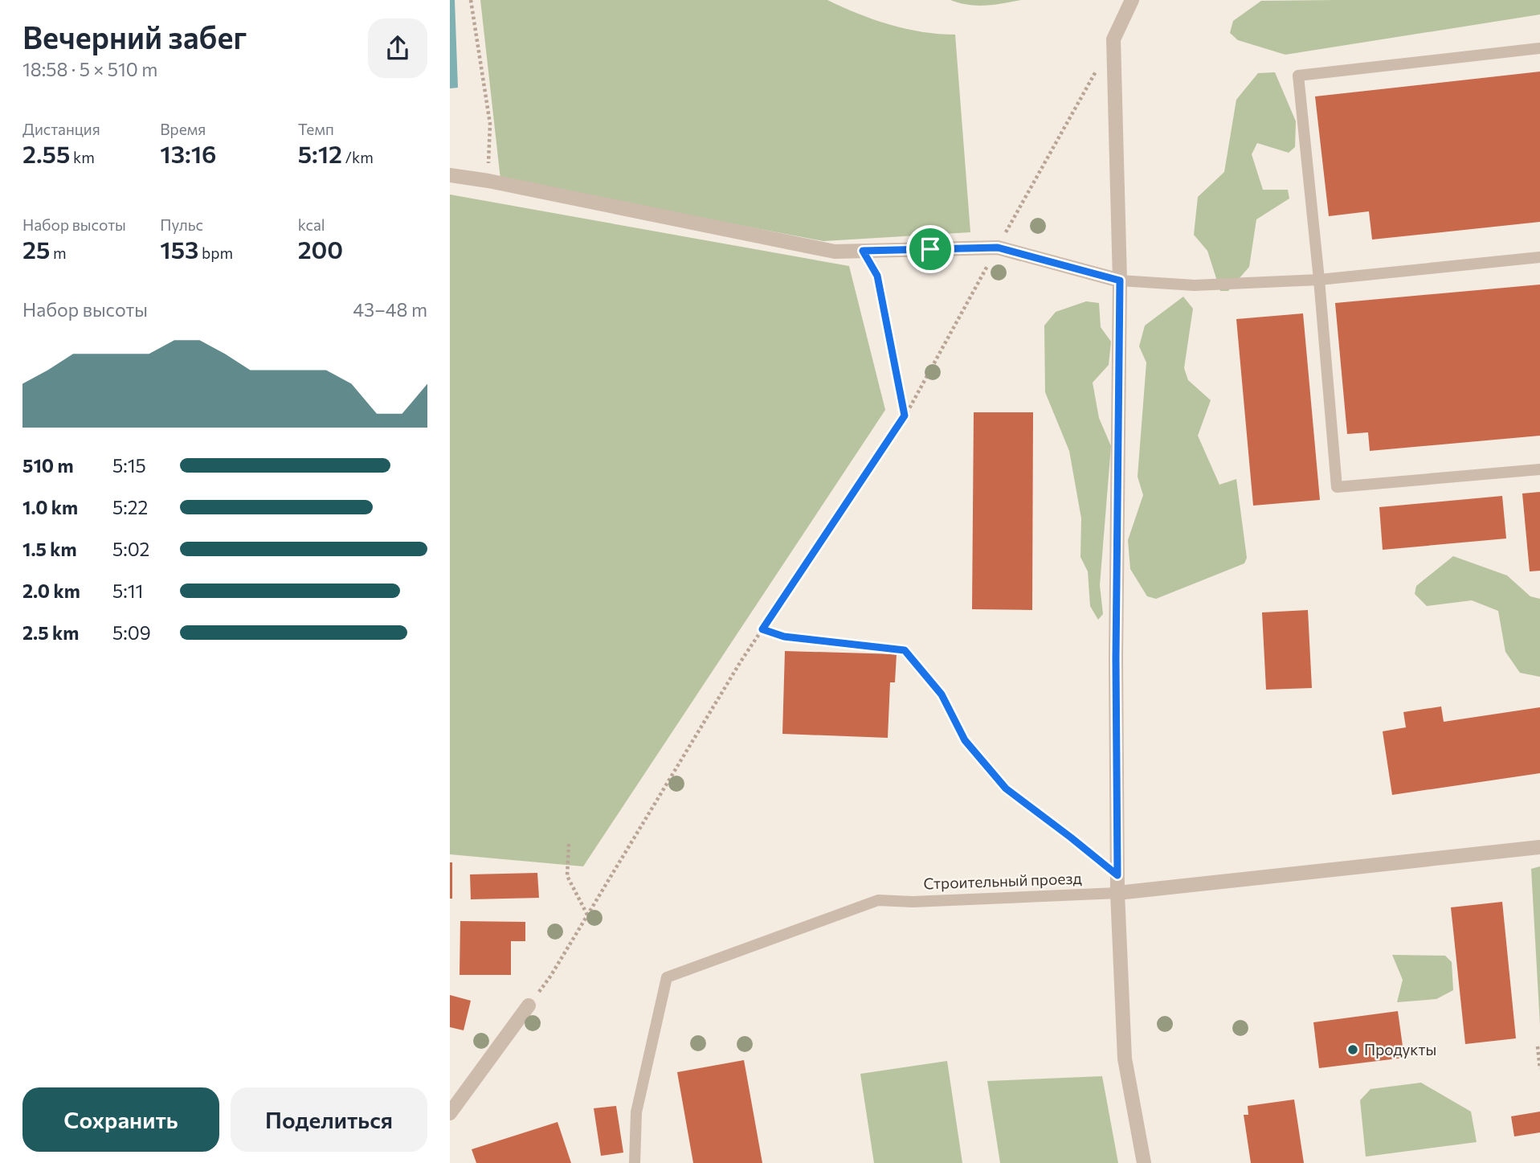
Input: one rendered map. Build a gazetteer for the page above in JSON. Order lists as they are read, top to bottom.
{
  "streets": {
    "street": ["Строительный проезд"]
  },
  "places": ["Продукты"],
  "page": {
    "heading": ["Вечерний забег", "18:58 · 5 × 510 m"],
    "stats": [
      ["Дистанция", "2.55 km"],
      ["Время", "13:16"],
      ["Темп", "5:12 /km"],
      ["Набор высоты", "25 m"],
      ["Пульс", "153 bpm"],
      ["kcal", "200"]
    ],
    "chart": ["Набор высоты", "43–48 m"],
    "list": [
      {
        "name": "510 m",
        "note": "5:15"
      },
      {
        "name": "1.0 km",
        "note": "5:22"
      },
      {
        "name": "1.5 km",
        "note": "5:02"
      },
      {
        "name": "2.0 km",
        "note": "5:11"
      },
      {
        "name": "2.5 km",
        "note": "5:09"
      }
    ],
    "buttons": ["Сохранить", "Поделиться"]
  }
}
